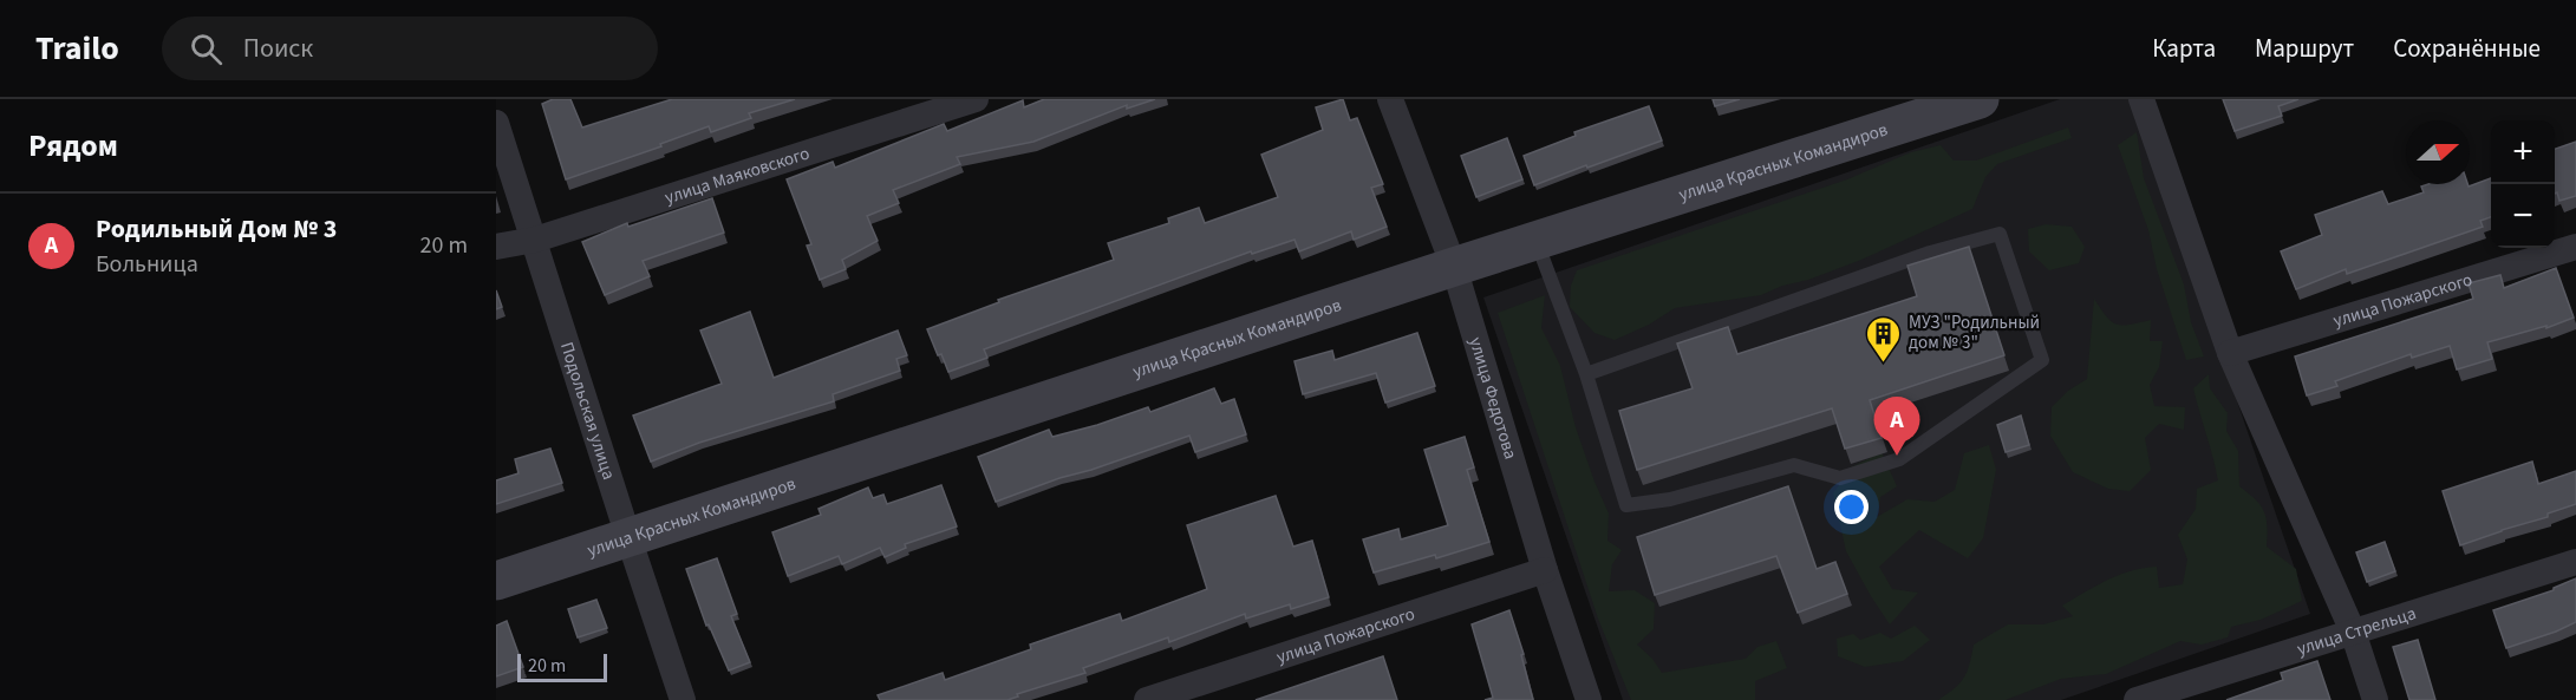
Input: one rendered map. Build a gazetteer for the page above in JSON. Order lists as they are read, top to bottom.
{
  "streets": {
    "street": [
      "улица Красных Командиров",
      "улица Маяковского",
      "улица Пожарского",
      "улица Федотова",
      "Подольская улица",
      "улица Стрельца"
    ]
  },
  "crossings": [
    ["улица Красных Командиров", "улица Федотова"],
    ["улица Красных Командиров", "Подольская улица"],
    ["улица Маяковского", "Подольская улица"],
    ["улица Пожарского", "улица Федотова"]
  ],
  "places": {
    "building": ["МУЗ \"Родильный дом № 3\""]
  },
  "scale_bar": "20 m",
  "north": "right",
  "page": {
    "header": "Trailo",
    "search": "Поиск",
    "nav": ["Карта", "Маршрут", "Сохранённые"],
    "heading": "Рядом",
    "map_buttons": ["+", "−"],
    "list": [
      {
        "mark": "A",
        "name": "Родильный Дом № 3",
        "note": "Больница",
        "value": "20 m"
      }
    ],
    "pins": "A",
    "scale": "20 m"
  }
}
